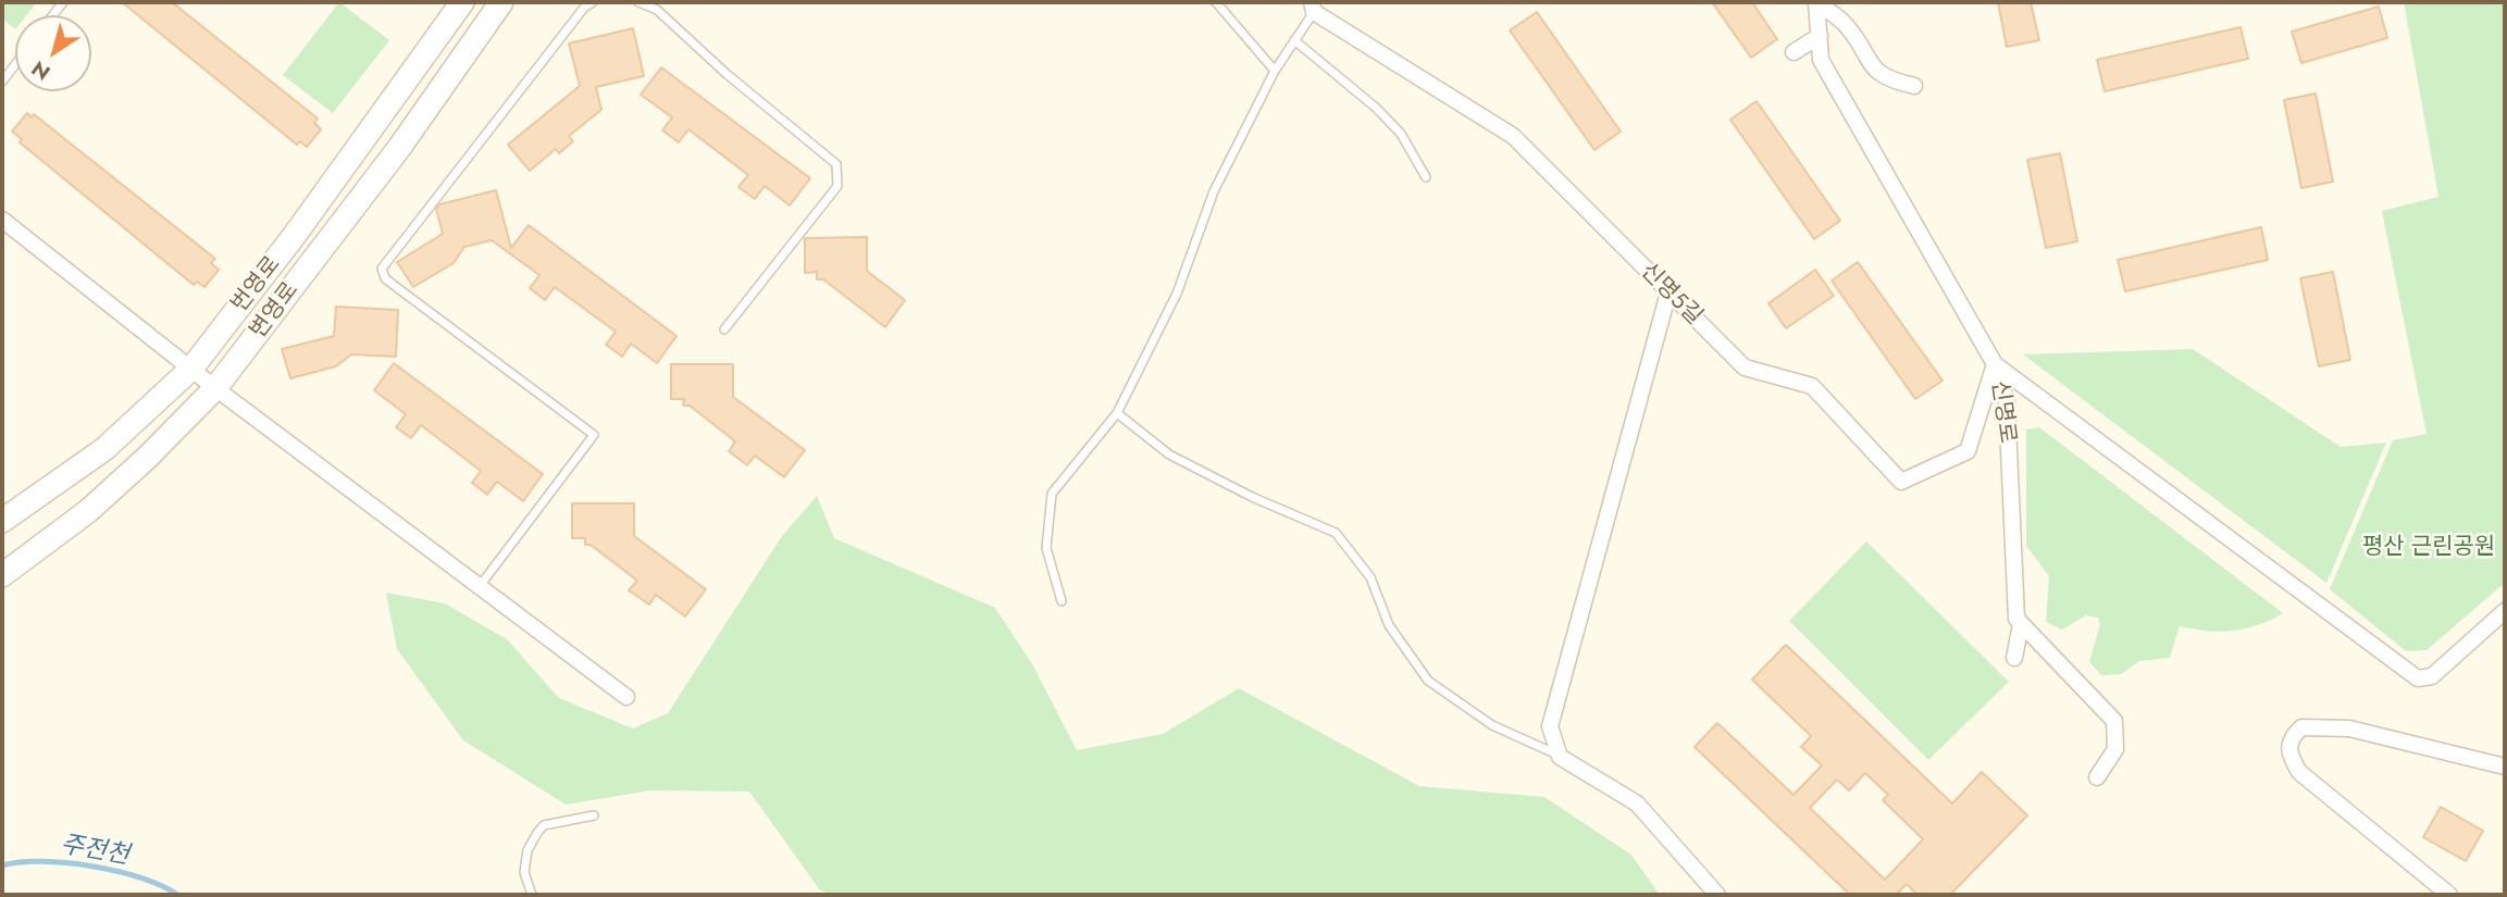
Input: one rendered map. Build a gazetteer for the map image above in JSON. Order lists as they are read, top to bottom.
{
  "streets": {
    "main road": ["번영로", "변영로"],
    "street": ["신명5길", "신명로"]
  },
  "crossings": [
    ["신명5길", "신명로"]
  ],
  "water": ["주전천"],
  "parks": ["평산 근린공원"],
  "north": "bottom left"
}
